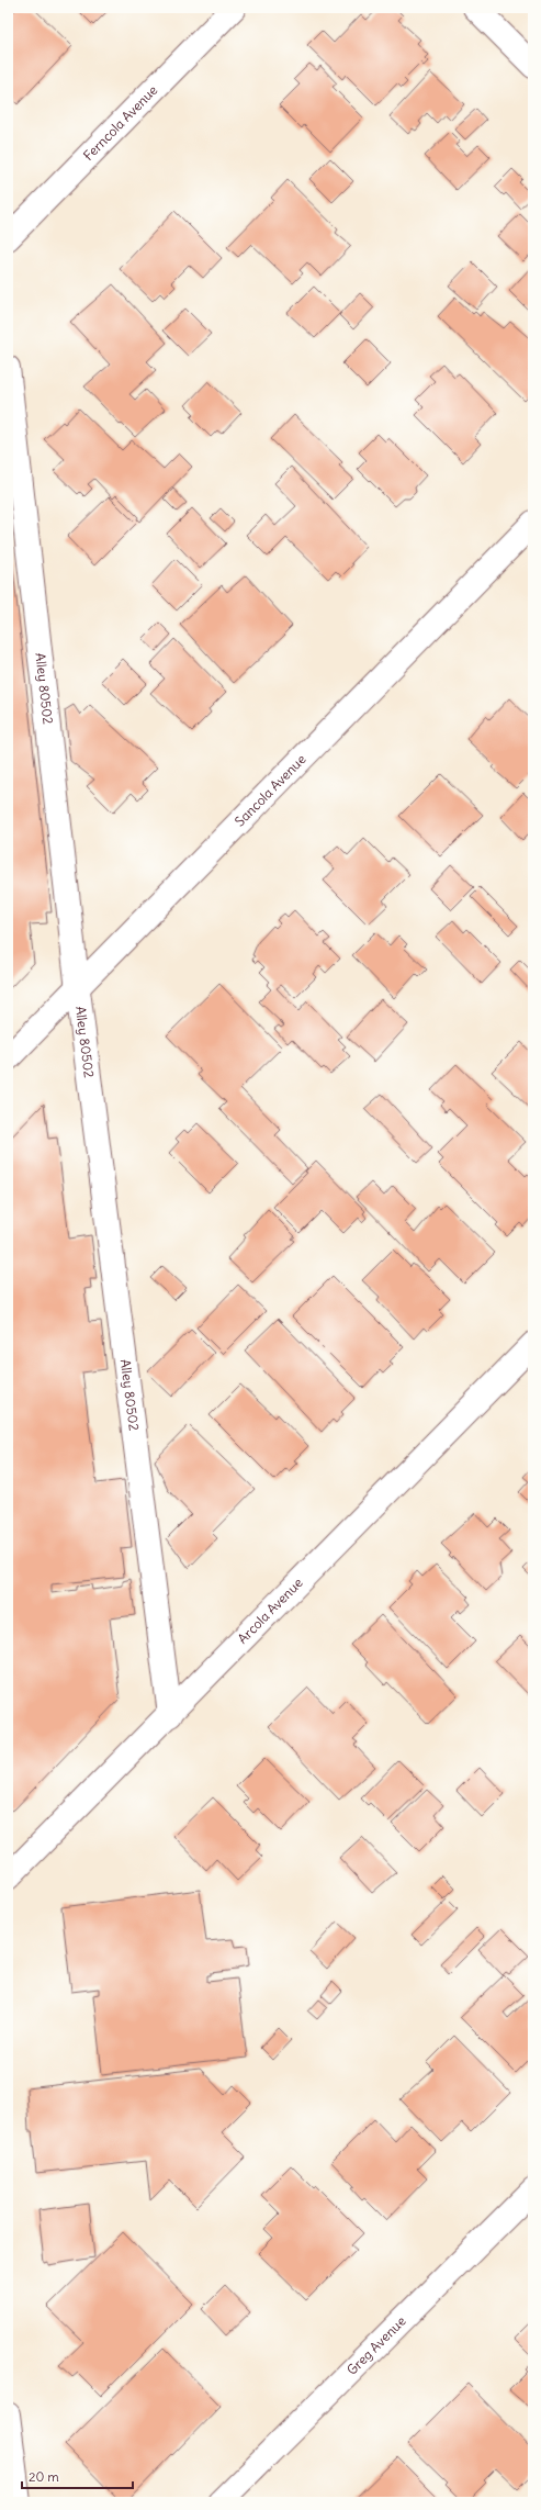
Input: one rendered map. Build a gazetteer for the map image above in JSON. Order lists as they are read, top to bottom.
{
  "streets": {
    "street": [
      "Ferncola Avenue",
      "Alley 80502",
      "Sancola Avenue",
      "Arcola Avenue",
      "Greg Avenue"
    ]
  },
  "crossings": [
    ["Alley 80502", "Sancola Avenue"],
    ["Alley 80502", "Arcola Avenue"]
  ],
  "scale_bar": "20 m"
}
